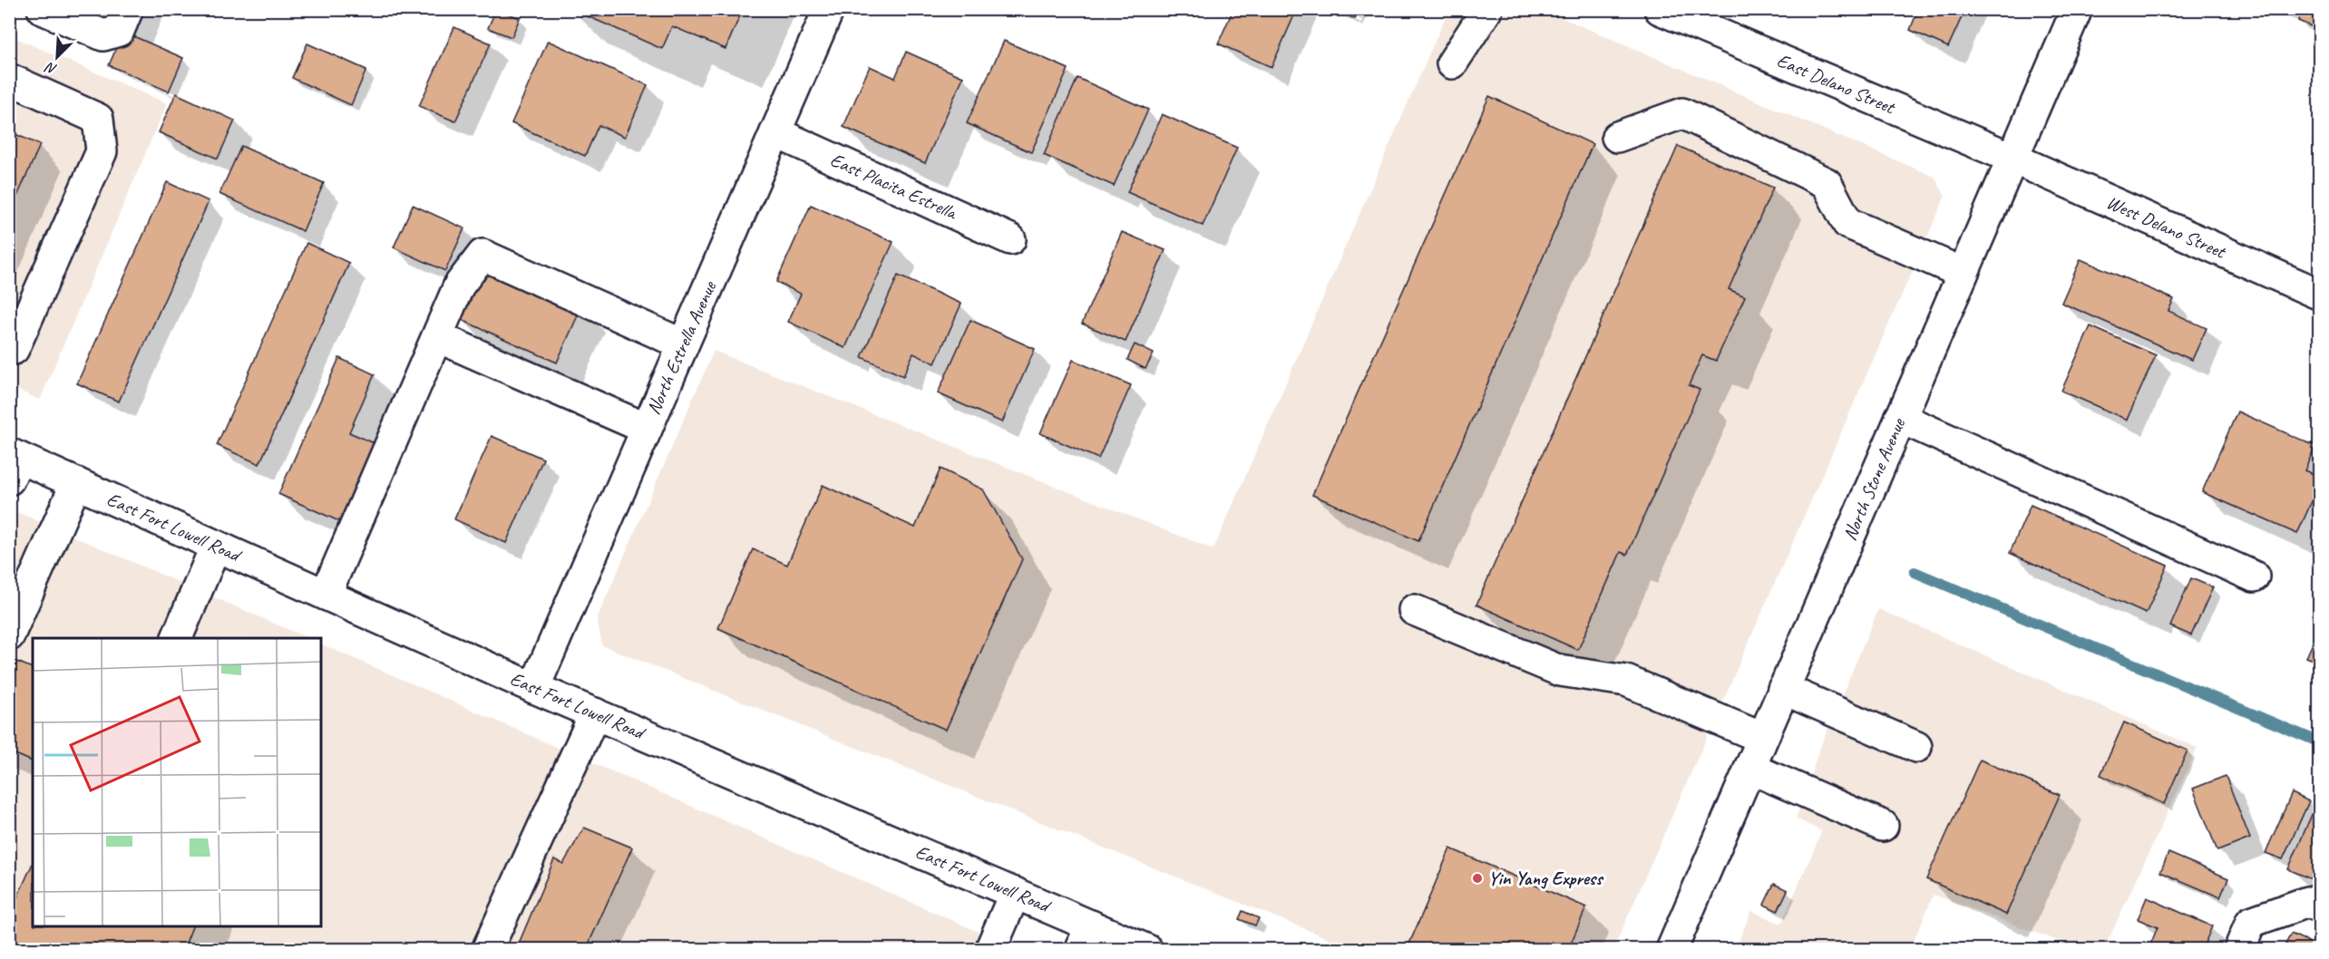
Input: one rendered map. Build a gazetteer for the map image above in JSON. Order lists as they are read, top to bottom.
{
  "streets": {
    "main road": [
      "East Delano Street",
      "East Placita Estrella",
      "West Delano Street",
      "North Estrella Avenue",
      "North Stone Avenue",
      "East Fort Lowell Road"
    ]
  },
  "crossings": [
    ["East Delano Street", "West Delano Street"],
    ["East Delano Street", "North Stone Avenue"],
    ["East Placita Estrella", "North Estrella Avenue"],
    ["West Delano Street", "North Stone Avenue"],
    ["North Estrella Avenue", "East Fort Lowell Road"]
  ],
  "places": ["Yin Yang Express"],
  "north": "bottom left"
}
